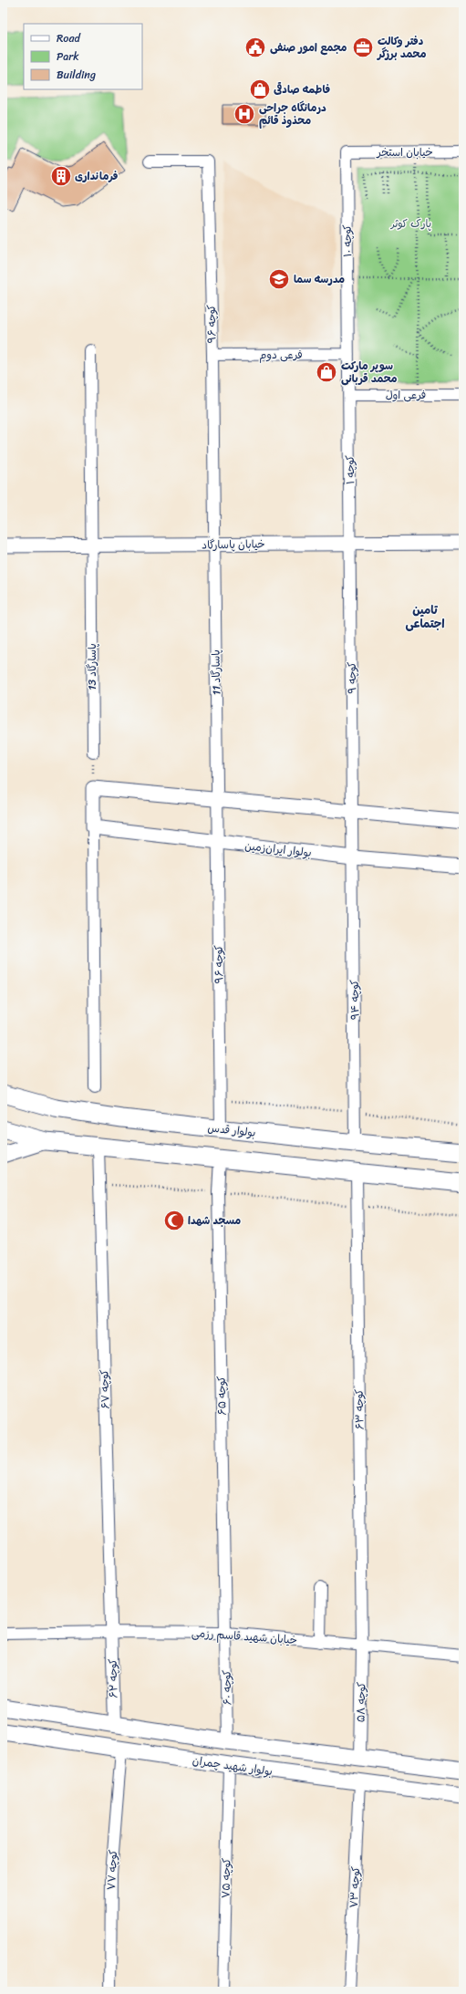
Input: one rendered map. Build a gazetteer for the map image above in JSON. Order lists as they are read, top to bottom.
{
  "streets": {
    "main road": ["بولوار قدس", "بولوار شهید چمران"],
    "street": [
      "خیابان استخر",
      "کوچه ۱۰",
      "کوچه ۹۶",
      "فرعی دوم",
      "فرعی اول",
      "کوچه ۱",
      "خیابان پاسارگاد",
      "پاسارگاد 13",
      "پاسارگاد 11",
      "کوچه ۹",
      "بولوار ایران‌زمین",
      "کوچه ۹۴",
      "کوچه ۶۷",
      "کوچه ۶۵",
      "کوچه ۶۳",
      "خیابان شهید قاسم رزمی",
      "کوچه ۶۲",
      "کوچه ۶۰",
      "کوچه ۵۸",
      "کوچه ۷۷",
      "کوچه ۷۵",
      "کوچه ۷۳"
    ]
  },
  "crossings": [
    ["خیابان استخر", "کوچه ۱۰"],
    ["کوچه ۱۰", "فرعی دوم"],
    ["کوچه ۱۰", "فرعی اول"],
    ["کوچه ۱۰", "کوچه ۱"],
    ["کوچه ۹۶", "فرعی دوم"],
    ["کوچه ۹۶", "خیابان پاسارگاد"],
    ["کوچه ۹۶", "پاسارگاد 11"],
    ["کوچه ۹۶", "بولوار ایران‌زمین"],
    ["کوچه ۹۶", "بولوار قدس"],
    ["فرعی اول", "کوچه ۱"],
    ["کوچه ۱", "خیابان پاسارگاد"],
    ["کوچه ۱", "کوچه ۹"],
    ["خیابان پاسارگاد", "پاسارگاد 13"],
    ["خیابان پاسارگاد", "پاسارگاد 11"],
    ["خیابان پاسارگاد", "کوچه ۹"],
    ["کوچه ۹", "بولوار ایران‌زمین"],
    ["کوچه ۹", "کوچه ۹۴"],
    ["بولوار ایران‌زمین", "کوچه ۹۴"],
    ["کوچه ۹۴", "بولوار قدس"],
    ["کوچه ۶۷", "خیابان شهید قاسم رزمی"],
    ["کوچه ۶۷", "کوچه ۶۲"],
    ["کوچه ۶۵", "خیابان شهید قاسم رزمی"],
    ["کوچه ۶۵", "کوچه ۶۰"],
    ["کوچه ۶۳", "خیابان شهید قاسم رزمی"],
    ["کوچه ۶۳", "کوچه ۵۸"],
    ["خیابان شهید قاسم رزمی", "کوچه ۶۲"],
    ["خیابان شهید قاسم رزمی", "کوچه ۶۰"],
    ["خیابان شهید قاسم رزمی", "کوچه ۵۸"],
    ["بولوار شهید چمران", "کوچه ۷۷"],
    ["بولوار شهید چمران", "کوچه ۷۵"],
    ["بولوار شهید چمران", "کوچه ۷۳"]
  ],
  "districts": ["تامین اجتماعی"],
  "parks": ["پارک کوثر"],
  "places": {
    "public building": ["مجمع امور صنفی"],
    "office": ["دفتر وکالت محمد برزگر"],
    "shop": ["فاطمه صادقی", "سوپر مارکت محمد قربانی"],
    "hospital": ["درمانگاه جراحی محذوذ قائم"],
    "building": ["فرمانداری"],
    "school or university": ["مدرسه سما"],
    "mosque": ["مسجد شهدا"]
  },
  "legend": ["Road", "Park", "Building"]
}
